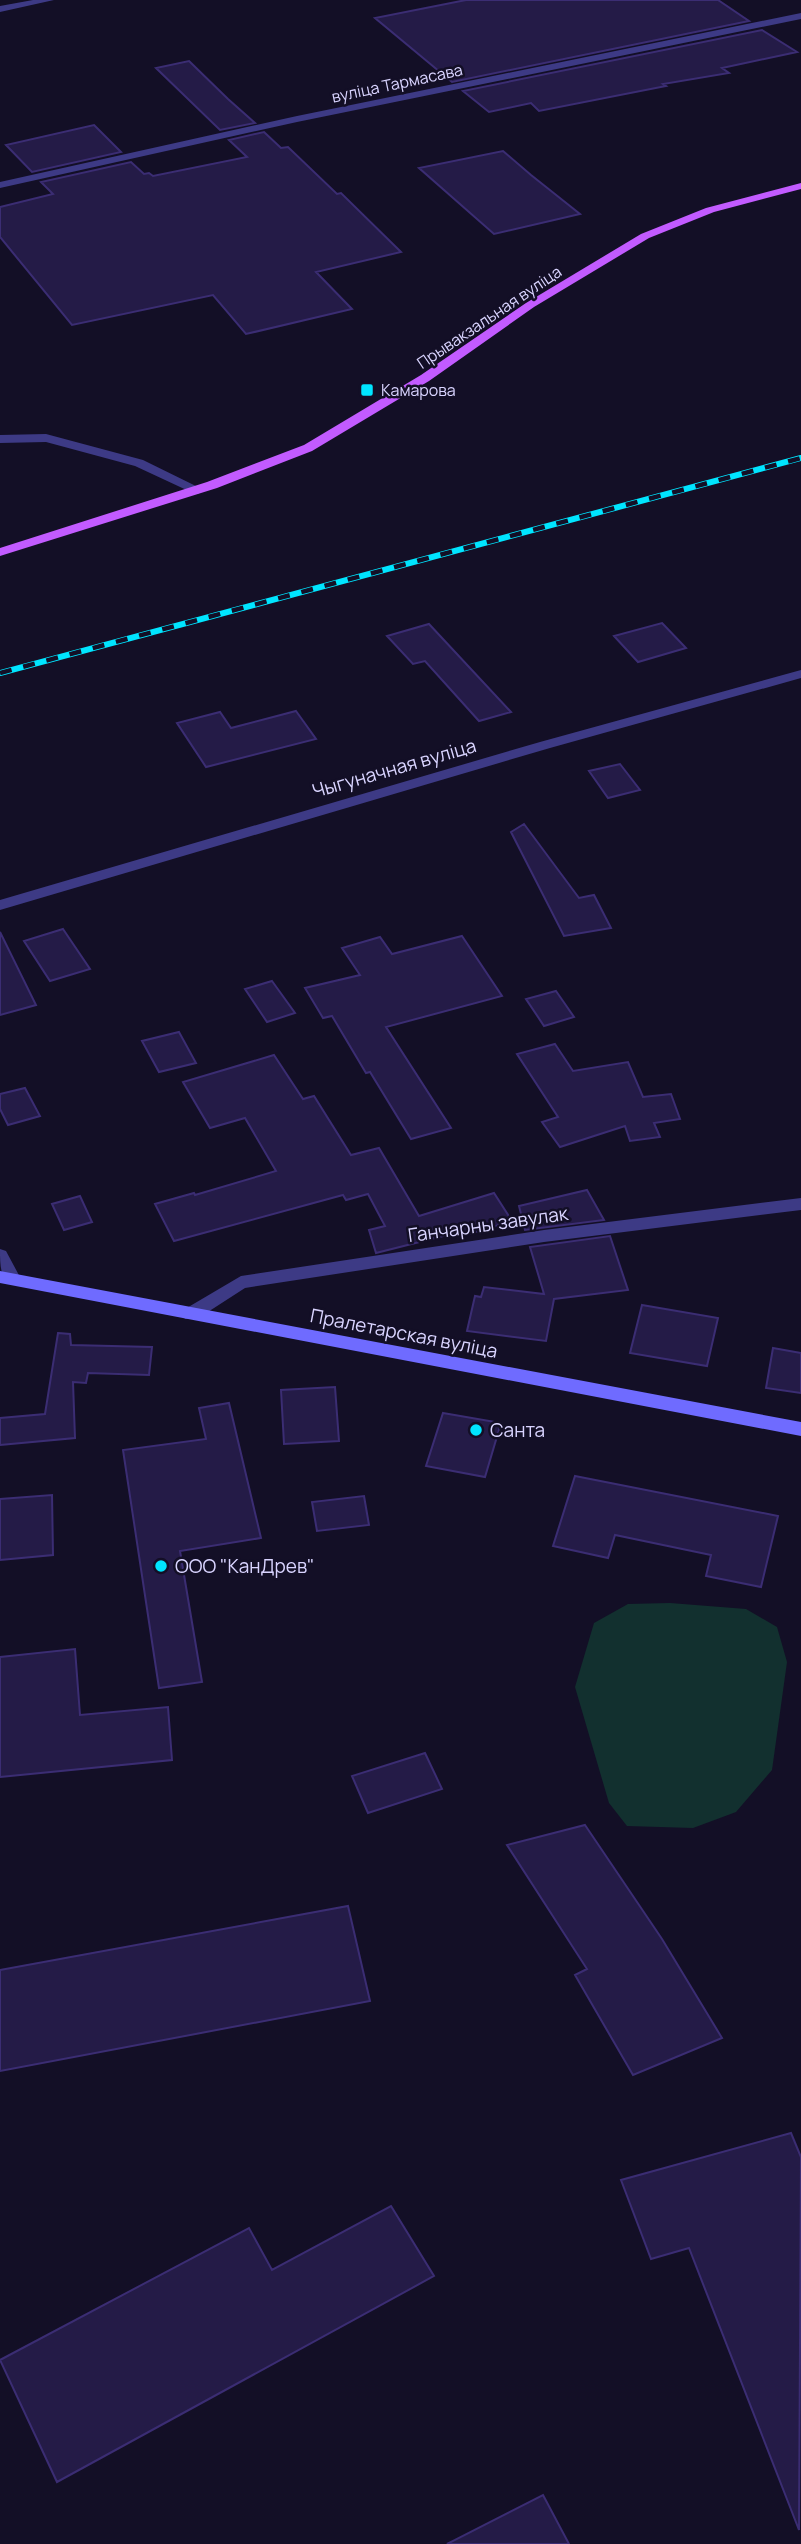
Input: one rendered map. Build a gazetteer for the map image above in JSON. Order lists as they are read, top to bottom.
{
  "streets": {
    "main road": ["Прывакзальная вуліца", "Пралетарская вуліца"],
    "street": ["вуліца Тармасава", "Чыгуначная вуліца", "Ганчарны завулак"]
  },
  "crossings": [
    ["Ганчарны завулак", "Пралетарская вуліца"]
  ],
  "places": {
    "transit": ["Камарова"],
    "other": ["Санта", "ООО \"КанДрев\""]
  }
}
